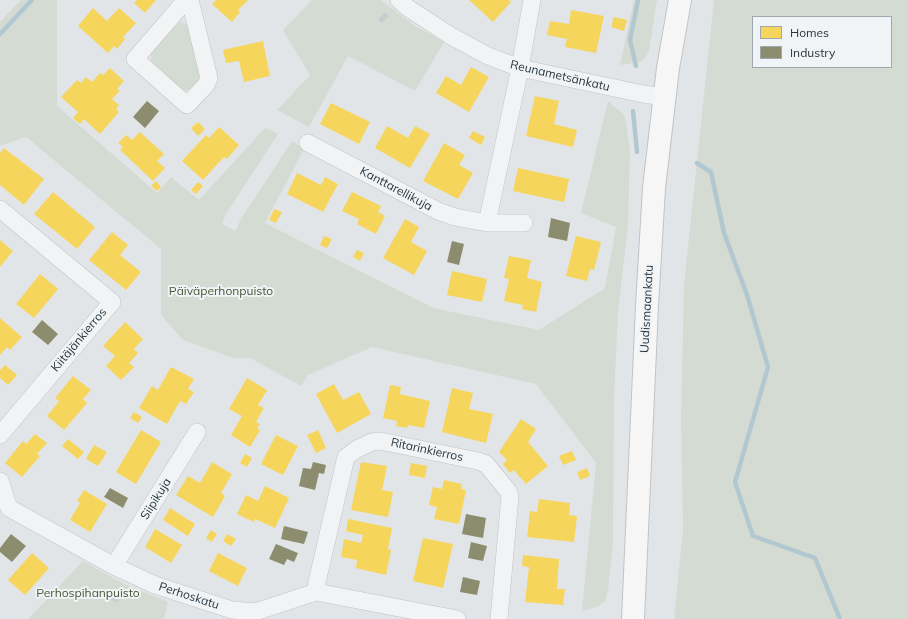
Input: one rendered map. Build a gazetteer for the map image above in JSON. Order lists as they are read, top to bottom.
{
  "streets": {
    "street": [
      "Reunametsänkatu",
      "Kanttarellikuja",
      "Uudismaankatu",
      "Kiitäjänkierros",
      "Ritarinkierros",
      "Siipikuja",
      "Perhoskatu"
    ]
  },
  "crossings": [
    ["Reunametsänkatu", "Uudismaankatu"],
    ["Ritarinkierros", "Perhoskatu"],
    ["Siipikuja", "Perhoskatu"]
  ],
  "parks": ["Päiväperhonpuisto", "Perhospihanpuisto"],
  "legend": ["Homes", "Industry"]
}
